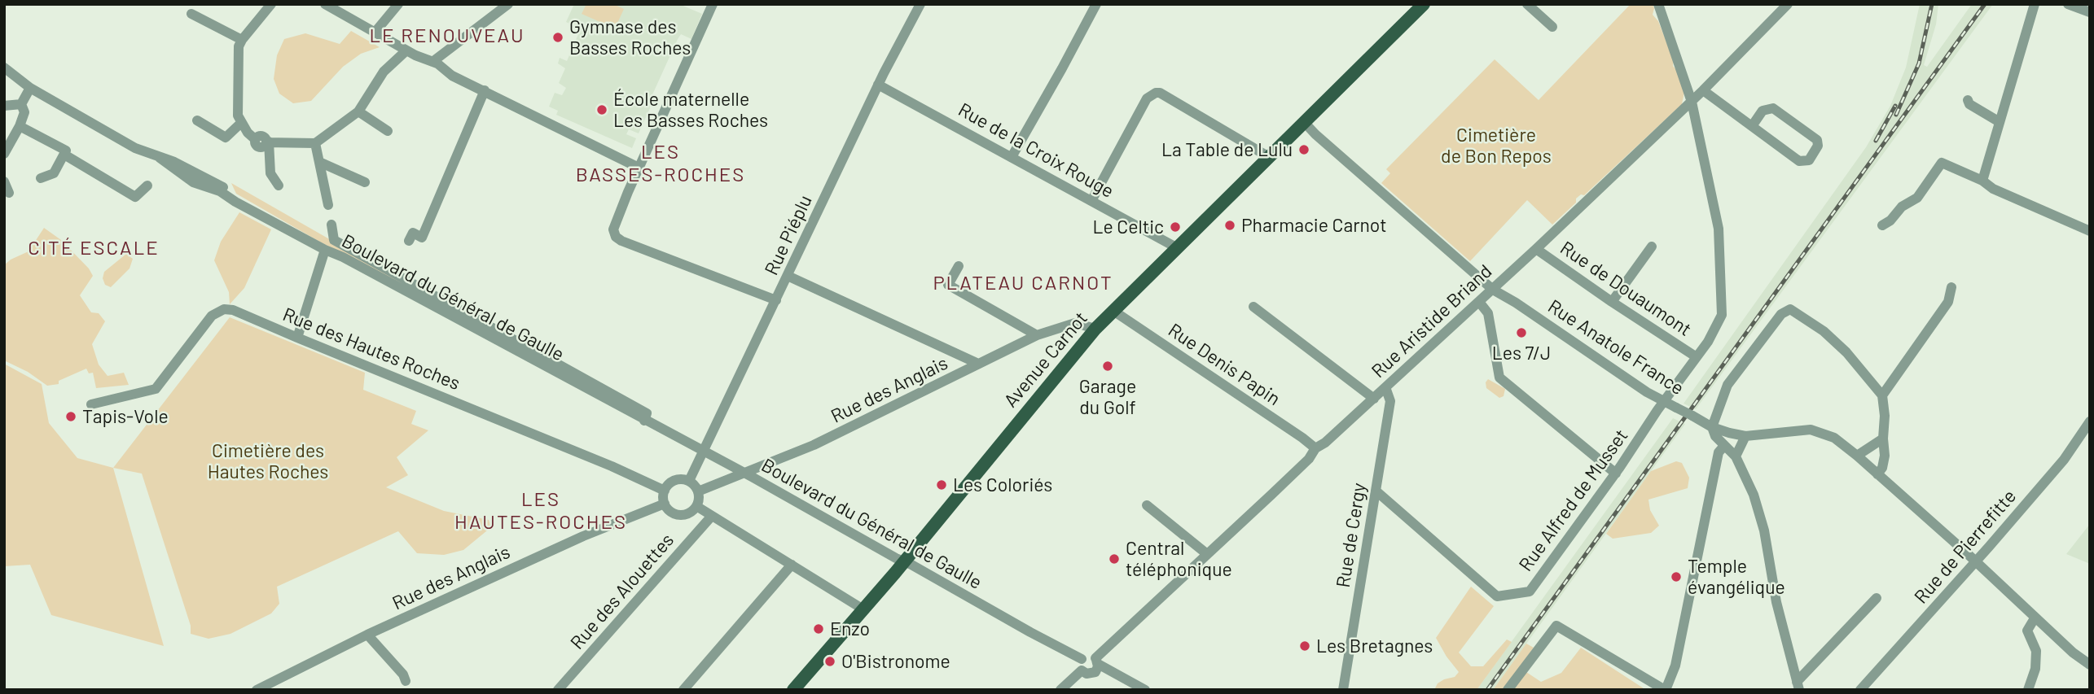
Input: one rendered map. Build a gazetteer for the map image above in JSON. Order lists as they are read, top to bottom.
{
  "streets": {
    "main road": ["Avenue Carnot"],
    "street": [
      "Rue de la Croix Rouge",
      "Rue Piéplu",
      "Rue de Douaumont",
      "Boulevard du Général de Gaulle",
      "Rue Aristide Briand",
      "Rue Anatole France",
      "Rue des Hautes Roches",
      "Rue Denis Papin",
      "Rue des Anglais",
      "Rue Alfred de Musset",
      "Rue de Cergy",
      "Rue de Pierrefitte",
      "Rue des Alouettes"
    ]
  },
  "crossings": [
    ["Rue de la Croix Rouge", "Rue Piéplu"],
    ["Rue de la Croix Rouge", "Avenue Carnot"],
    ["Rue Piéplu", "Boulevard du Général de Gaulle"],
    ["Rue Piéplu", "Rue des Hautes Roches"],
    ["Rue Piéplu", "Rue des Anglais"],
    ["Rue de Douaumont", "Rue Aristide Briand"],
    ["Rue de Douaumont", "Rue Alfred de Musset"],
    ["Boulevard du Général de Gaulle", "Rue Aristide Briand"],
    ["Boulevard du Général de Gaulle", "Avenue Carnot"],
    ["Boulevard du Général de Gaulle", "Rue des Anglais"],
    ["Rue Aristide Briand", "Rue Anatole France"],
    ["Rue Aristide Briand", "Rue Denis Papin"],
    ["Rue Aristide Briand", "Rue Alfred de Musset"],
    ["Rue Aristide Briand", "Rue de Cergy"],
    ["Rue Anatole France", "Avenue Carnot"],
    ["Rue Anatole France", "Rue Alfred de Musset"],
    ["Rue Anatole France", "Rue de Pierrefitte"],
    ["Rue des Hautes Roches", "Rue des Anglais"],
    ["Avenue Carnot", "Rue Denis Papin"],
    ["Avenue Carnot", "Rue des Anglais"],
    ["Rue Alfred de Musset", "Rue de Cergy"]
  ],
  "districts": [
    "LE RENOUVEAU",
    "LES BASSES-ROCHES",
    "CITÉ ESCALE",
    "PLATEAU CARNOT",
    "LES HAUTES-ROCHES"
  ],
  "parks": ["Cimetière de Bon Repos", "Cimetière des Hautes Roches"],
  "places": [
    "Gymnase des Basses Roches",
    "École maternelle Les Basses Roches",
    "La Table de Lulu",
    "Pharmacie Carnot",
    "Le Celtic",
    "Les 7/J",
    "Garage du Golf",
    "Tapis-Vole",
    "Les Coloriés",
    "Central téléphonique",
    "Temple évangélique",
    "Enzo",
    "Les Bretagnes",
    "O'Bistronome"
  ]
}
